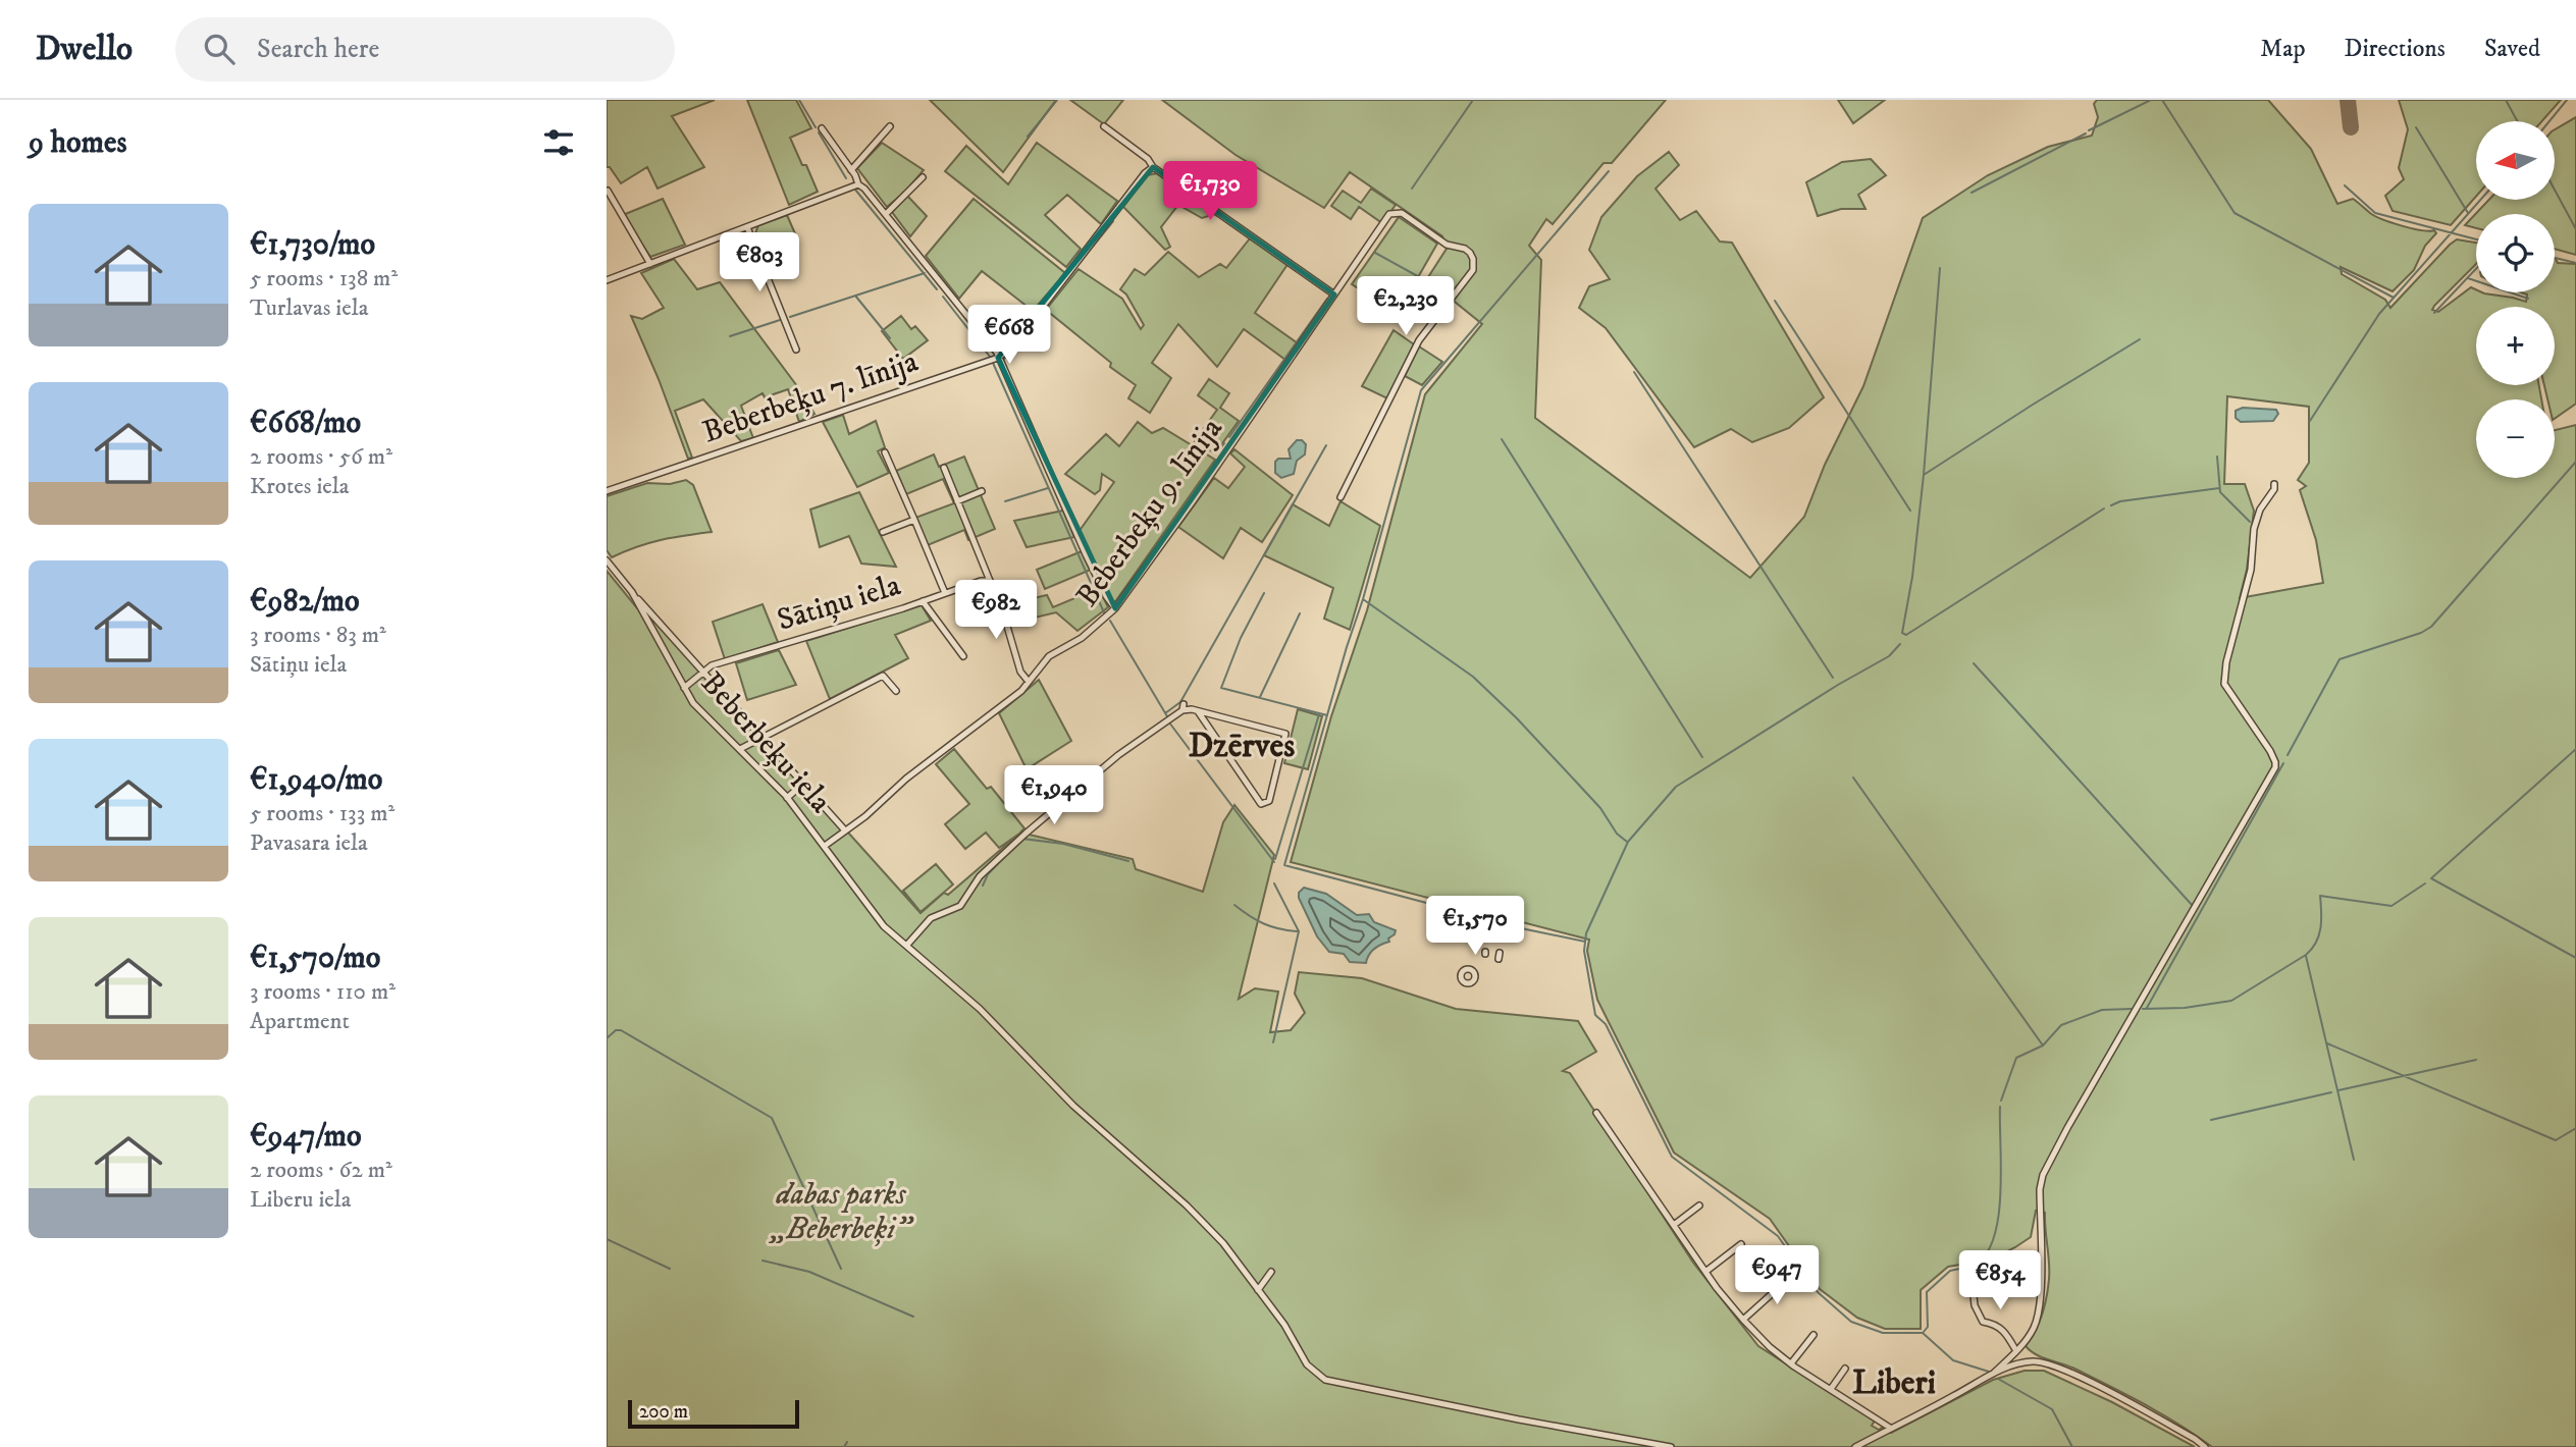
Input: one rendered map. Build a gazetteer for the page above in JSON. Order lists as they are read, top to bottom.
{
  "streets": {
    "street": [
      "Beberbeķu 7. līnija",
      "Beberbeķu 9. līnija",
      "Sātiņu iela",
      "Beberbeķu iela"
    ]
  },
  "crossings": [
    ["Beberbeķu 9. līnija", "Beberbeķu iela"],
    ["Sātiņu iela", "Beberbeķu iela"]
  ],
  "districts": ["Dzērves", "Liberi"],
  "parks": ["dabas parks „Beberbeķi”"],
  "scale_bar": "200 m",
  "north": "left",
  "page": {
    "header": "Dwello",
    "search": "Search here",
    "nav": ["Map", "Directions", "Saved"],
    "heading": "9 homes",
    "map_buttons": ["+", "−"],
    "price": [
      "€1,730",
      "€803",
      "€2,230",
      "€668",
      "€982",
      "€1,940",
      "€1,570",
      "€947",
      "€854"
    ],
    "list": [
      {
        "name": "€1,730/mo",
        "note": "5 rooms · 138 m² · Turlavas iela"
      },
      {
        "name": "€668/mo",
        "note": "2 rooms · 56 m² · Krotes iela"
      },
      {
        "name": "€982/mo",
        "note": "3 rooms · 83 m² · Sātiņu iela"
      },
      {
        "name": "€1,940/mo",
        "note": "5 rooms · 133 m² · Pavasara iela"
      },
      {
        "name": "€1,570/mo",
        "note": "3 rooms · 110 m² · Apartment"
      },
      {
        "name": "€947/mo",
        "note": "2 rooms · 62 m² · Liberu iela"
      }
    ],
    "scale": "200 m"
  }
}
